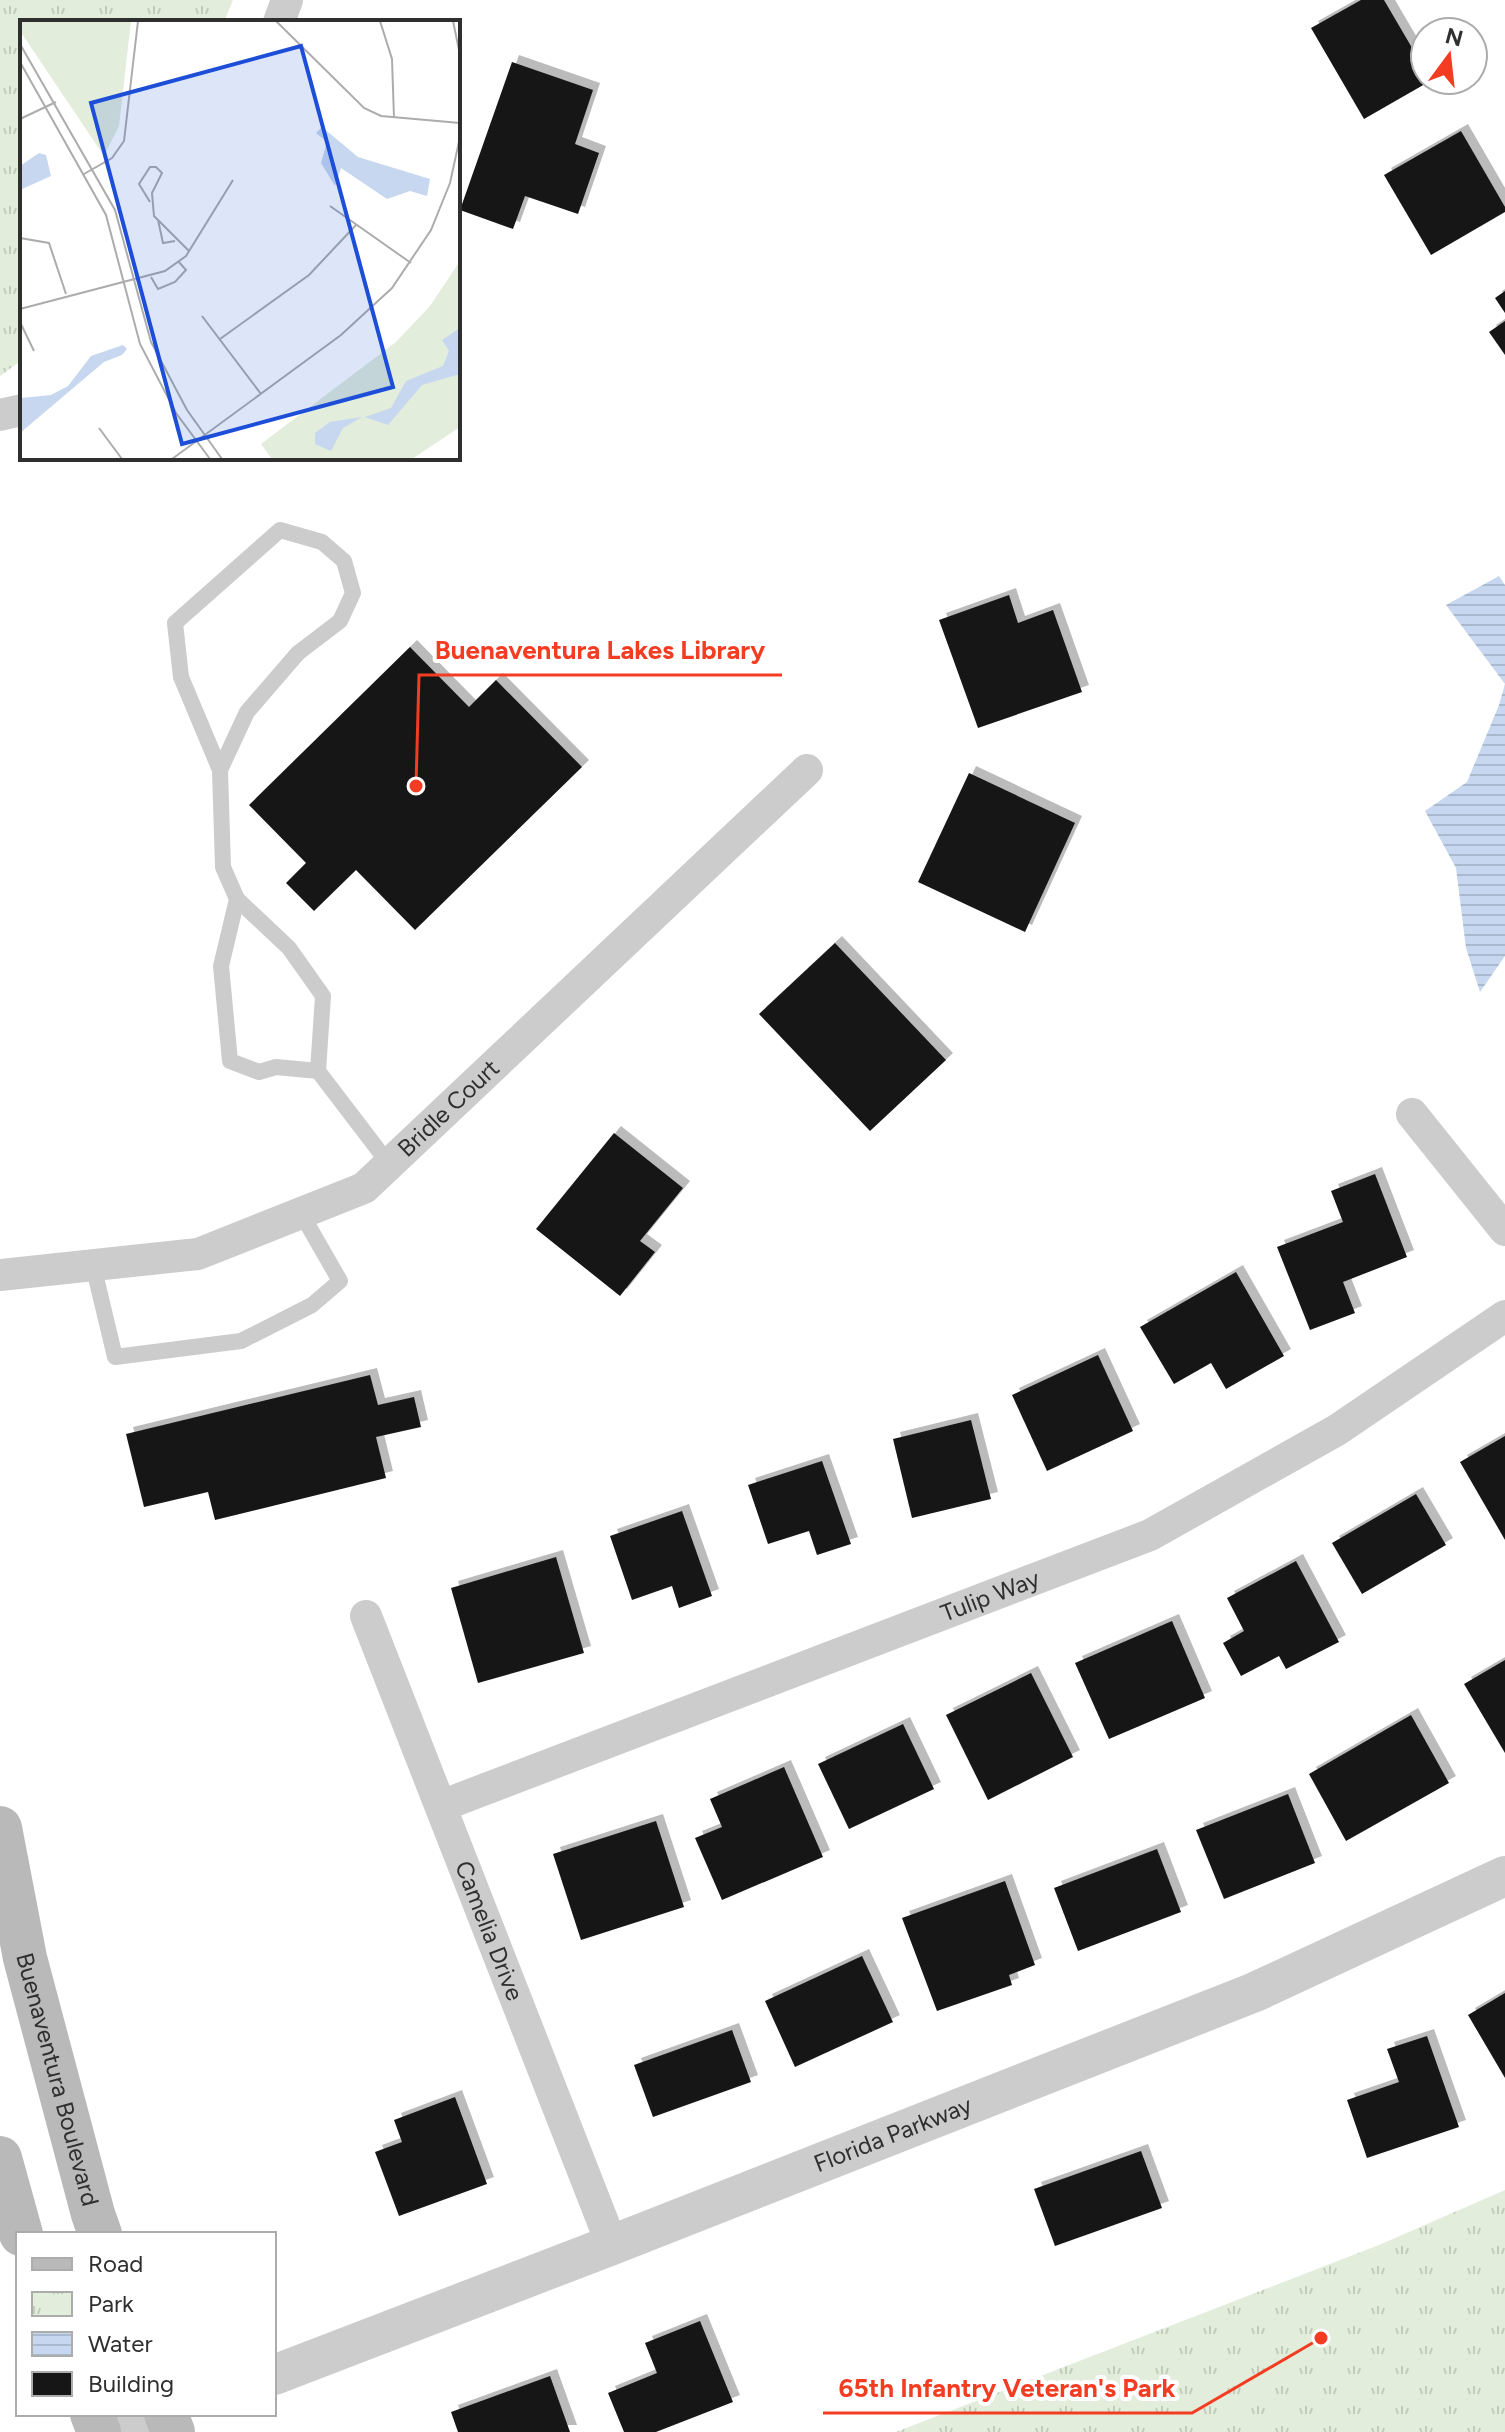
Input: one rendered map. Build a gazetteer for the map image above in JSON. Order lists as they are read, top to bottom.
{
  "streets": {
    "main road": ["Buenaventura Boulevard"],
    "street": [
      "Bridle Court",
      "Tulip Way",
      "Camelia Drive",
      "Florida Parkway"
    ]
  },
  "crossings": [
    ["Tulip Way", "Camelia Drive"],
    ["Camelia Drive", "Florida Parkway"]
  ],
  "places": ["Buenaventura Lakes Library", "65th Infantry Veteran's Park"],
  "legend": [
    "Road",
    "Park",
    "Water",
    "Building"
  ],
  "north": "top"
}
